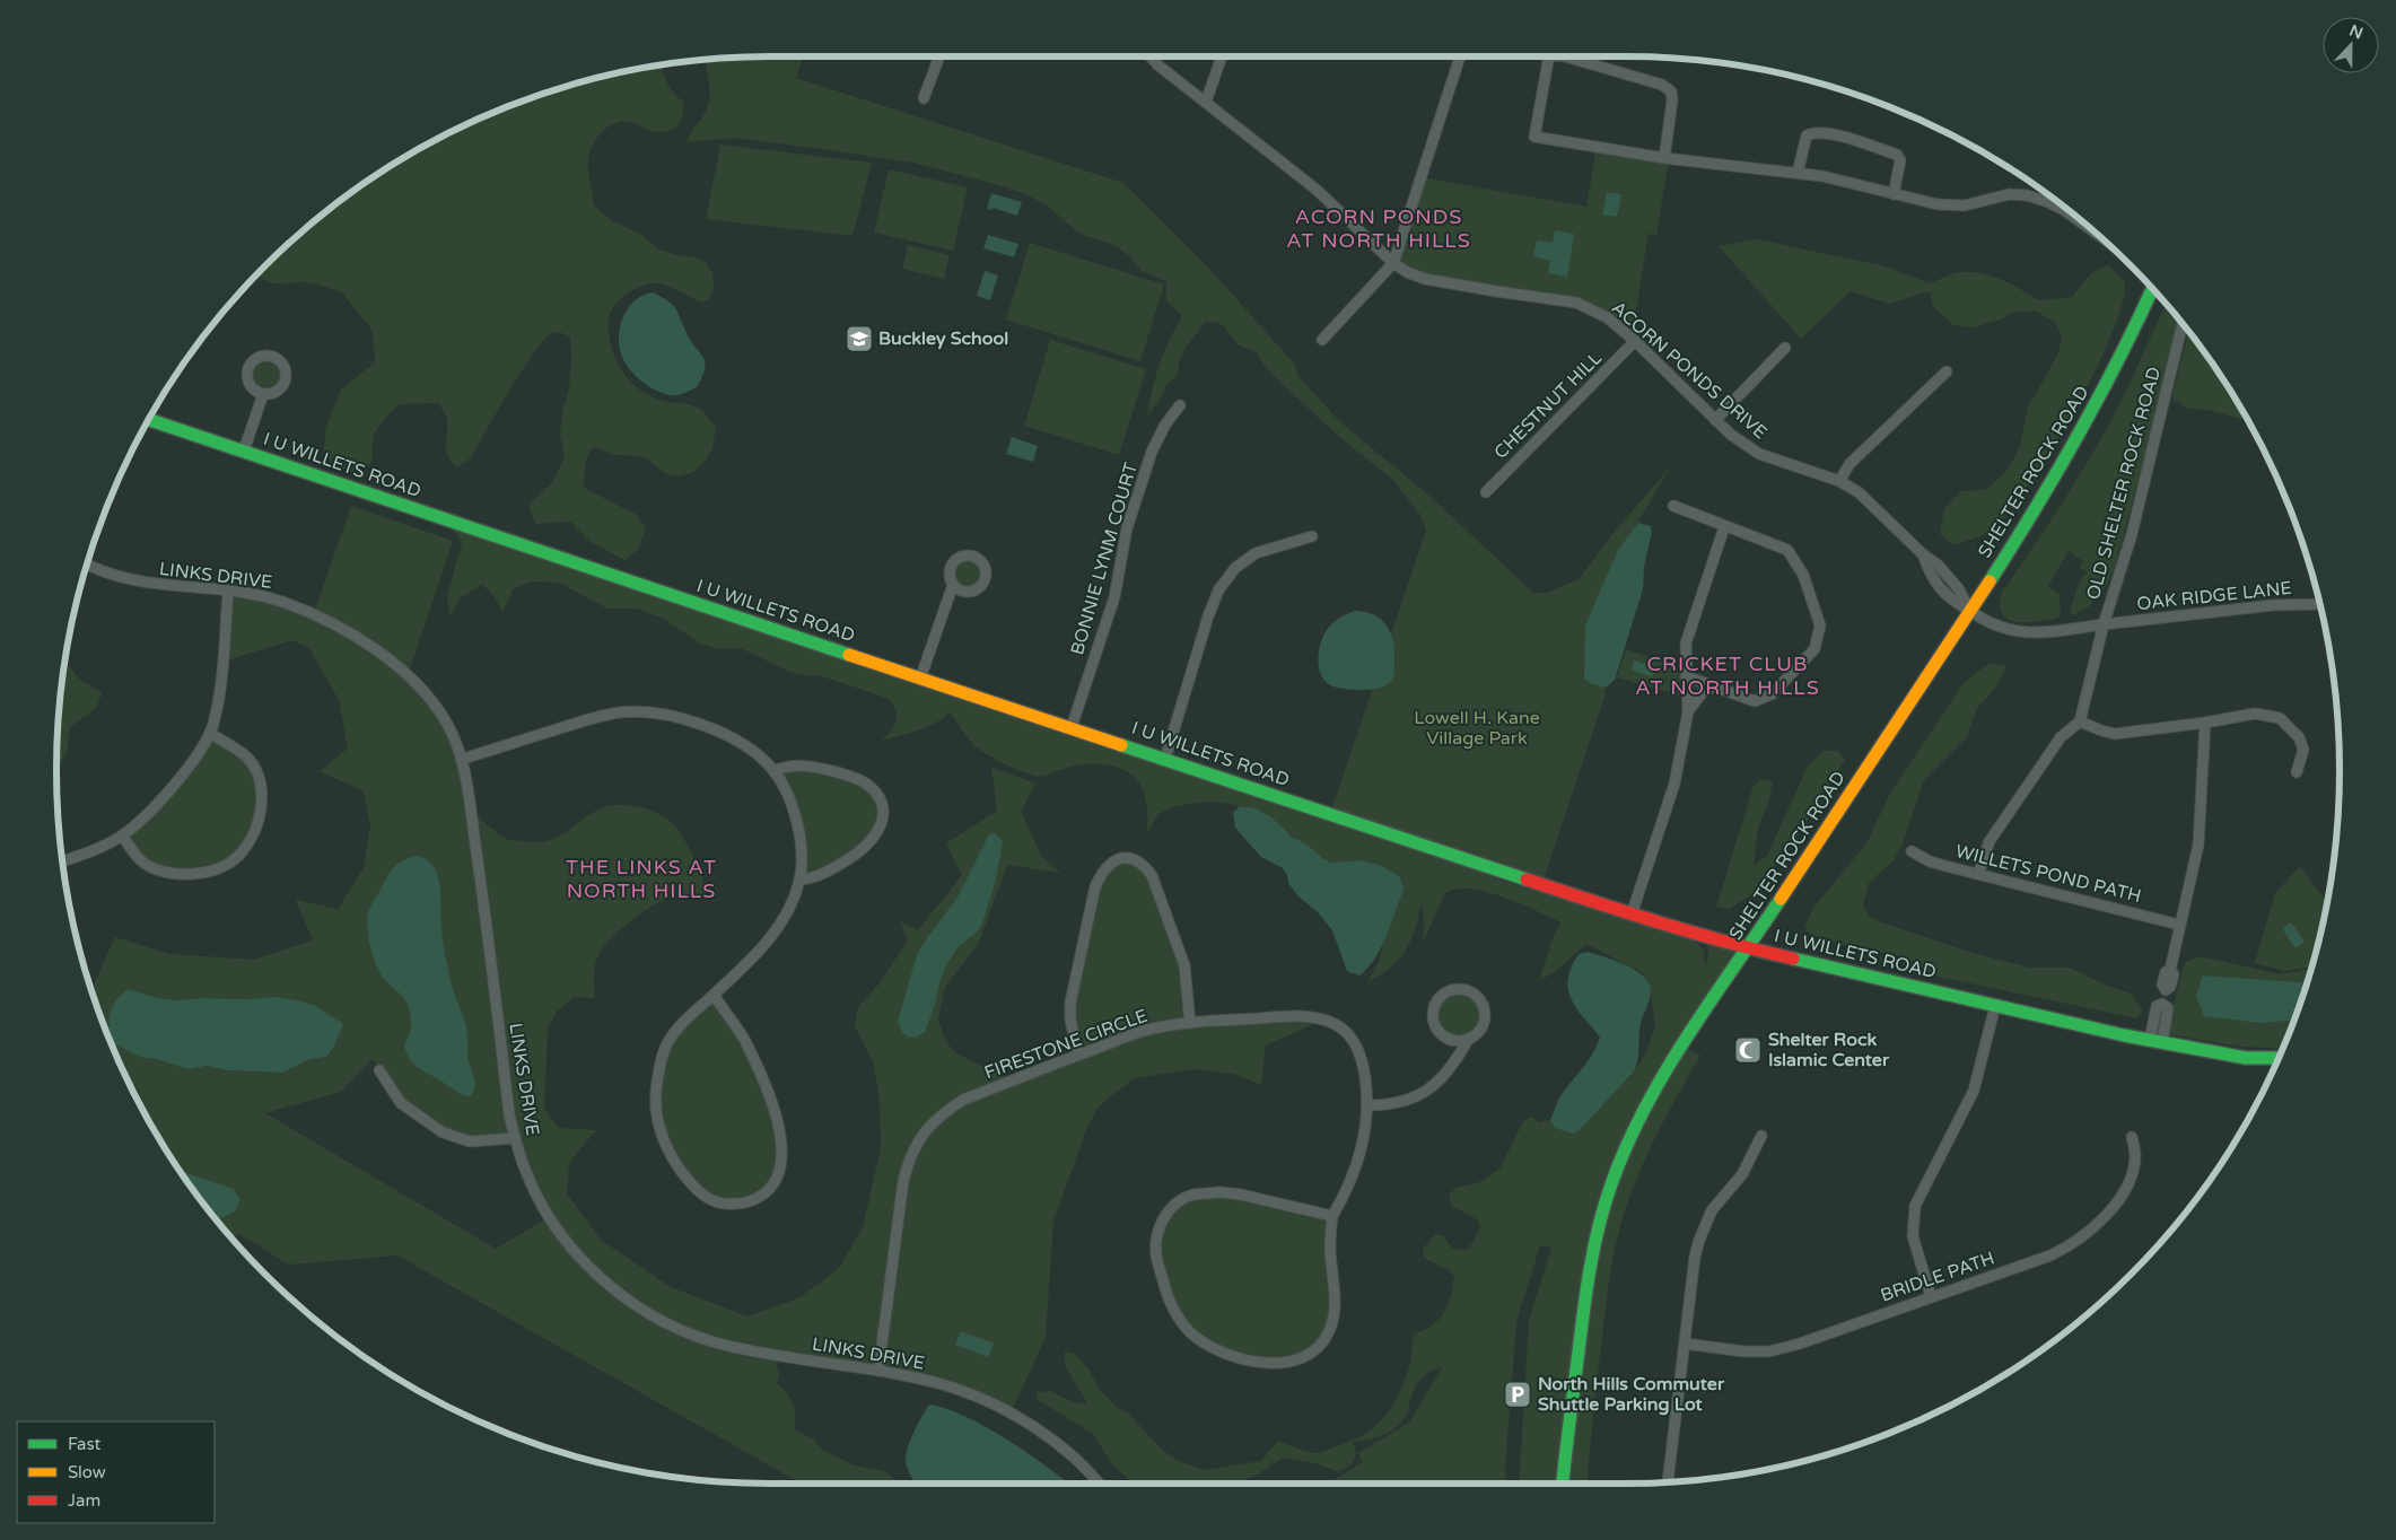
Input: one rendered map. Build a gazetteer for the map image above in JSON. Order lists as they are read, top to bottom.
{
  "streets": {
    "main road": ["I U WILLETS ROAD", "SHELTER ROCK ROAD"],
    "street": [
      "ACORN PONDS DRIVE",
      "CHESTNUT HILL",
      "OLD SHELTER ROCK ROAD",
      "BONNIE LYNM COURT",
      "LINKS DRIVE",
      "OAK RIDGE LANE",
      "WILLETS POND PATH",
      "FIRESTONE CIRCLE",
      "BRIDLE PATH"
    ]
  },
  "crossings": [
    ["ACORN PONDS DRIVE", "CHESTNUT HILL"],
    ["ACORN PONDS DRIVE", "SHELTER ROCK ROAD"],
    ["ACORN PONDS DRIVE", "OLD SHELTER ROCK ROAD"],
    ["I U WILLETS ROAD", "SHELTER ROCK ROAD"],
    ["I U WILLETS ROAD", "BONNIE LYNM COURT"],
    ["SHELTER ROCK ROAD", "OLD SHELTER ROCK ROAD"],
    ["OLD SHELTER ROCK ROAD", "OAK RIDGE LANE"],
    ["LINKS DRIVE", "FIRESTONE CIRCLE"]
  ],
  "districts": ["ACORN PONDS AT NORTH HILLS", "CRICKET CLUB AT NORTH HILLS", "THE LINKS AT NORTH HILLS"],
  "parks": ["Lowell H. Kane Village Park"],
  "places": {
    "school or university": ["Buckley School"],
    "mosque": ["Shelter Rock Islamic Center"],
    "parking": ["North Hills Commuter Shuttle Parking Lot"]
  },
  "legend": ["Fast", "Slow", "Jam"],
  "north": "top"
}
